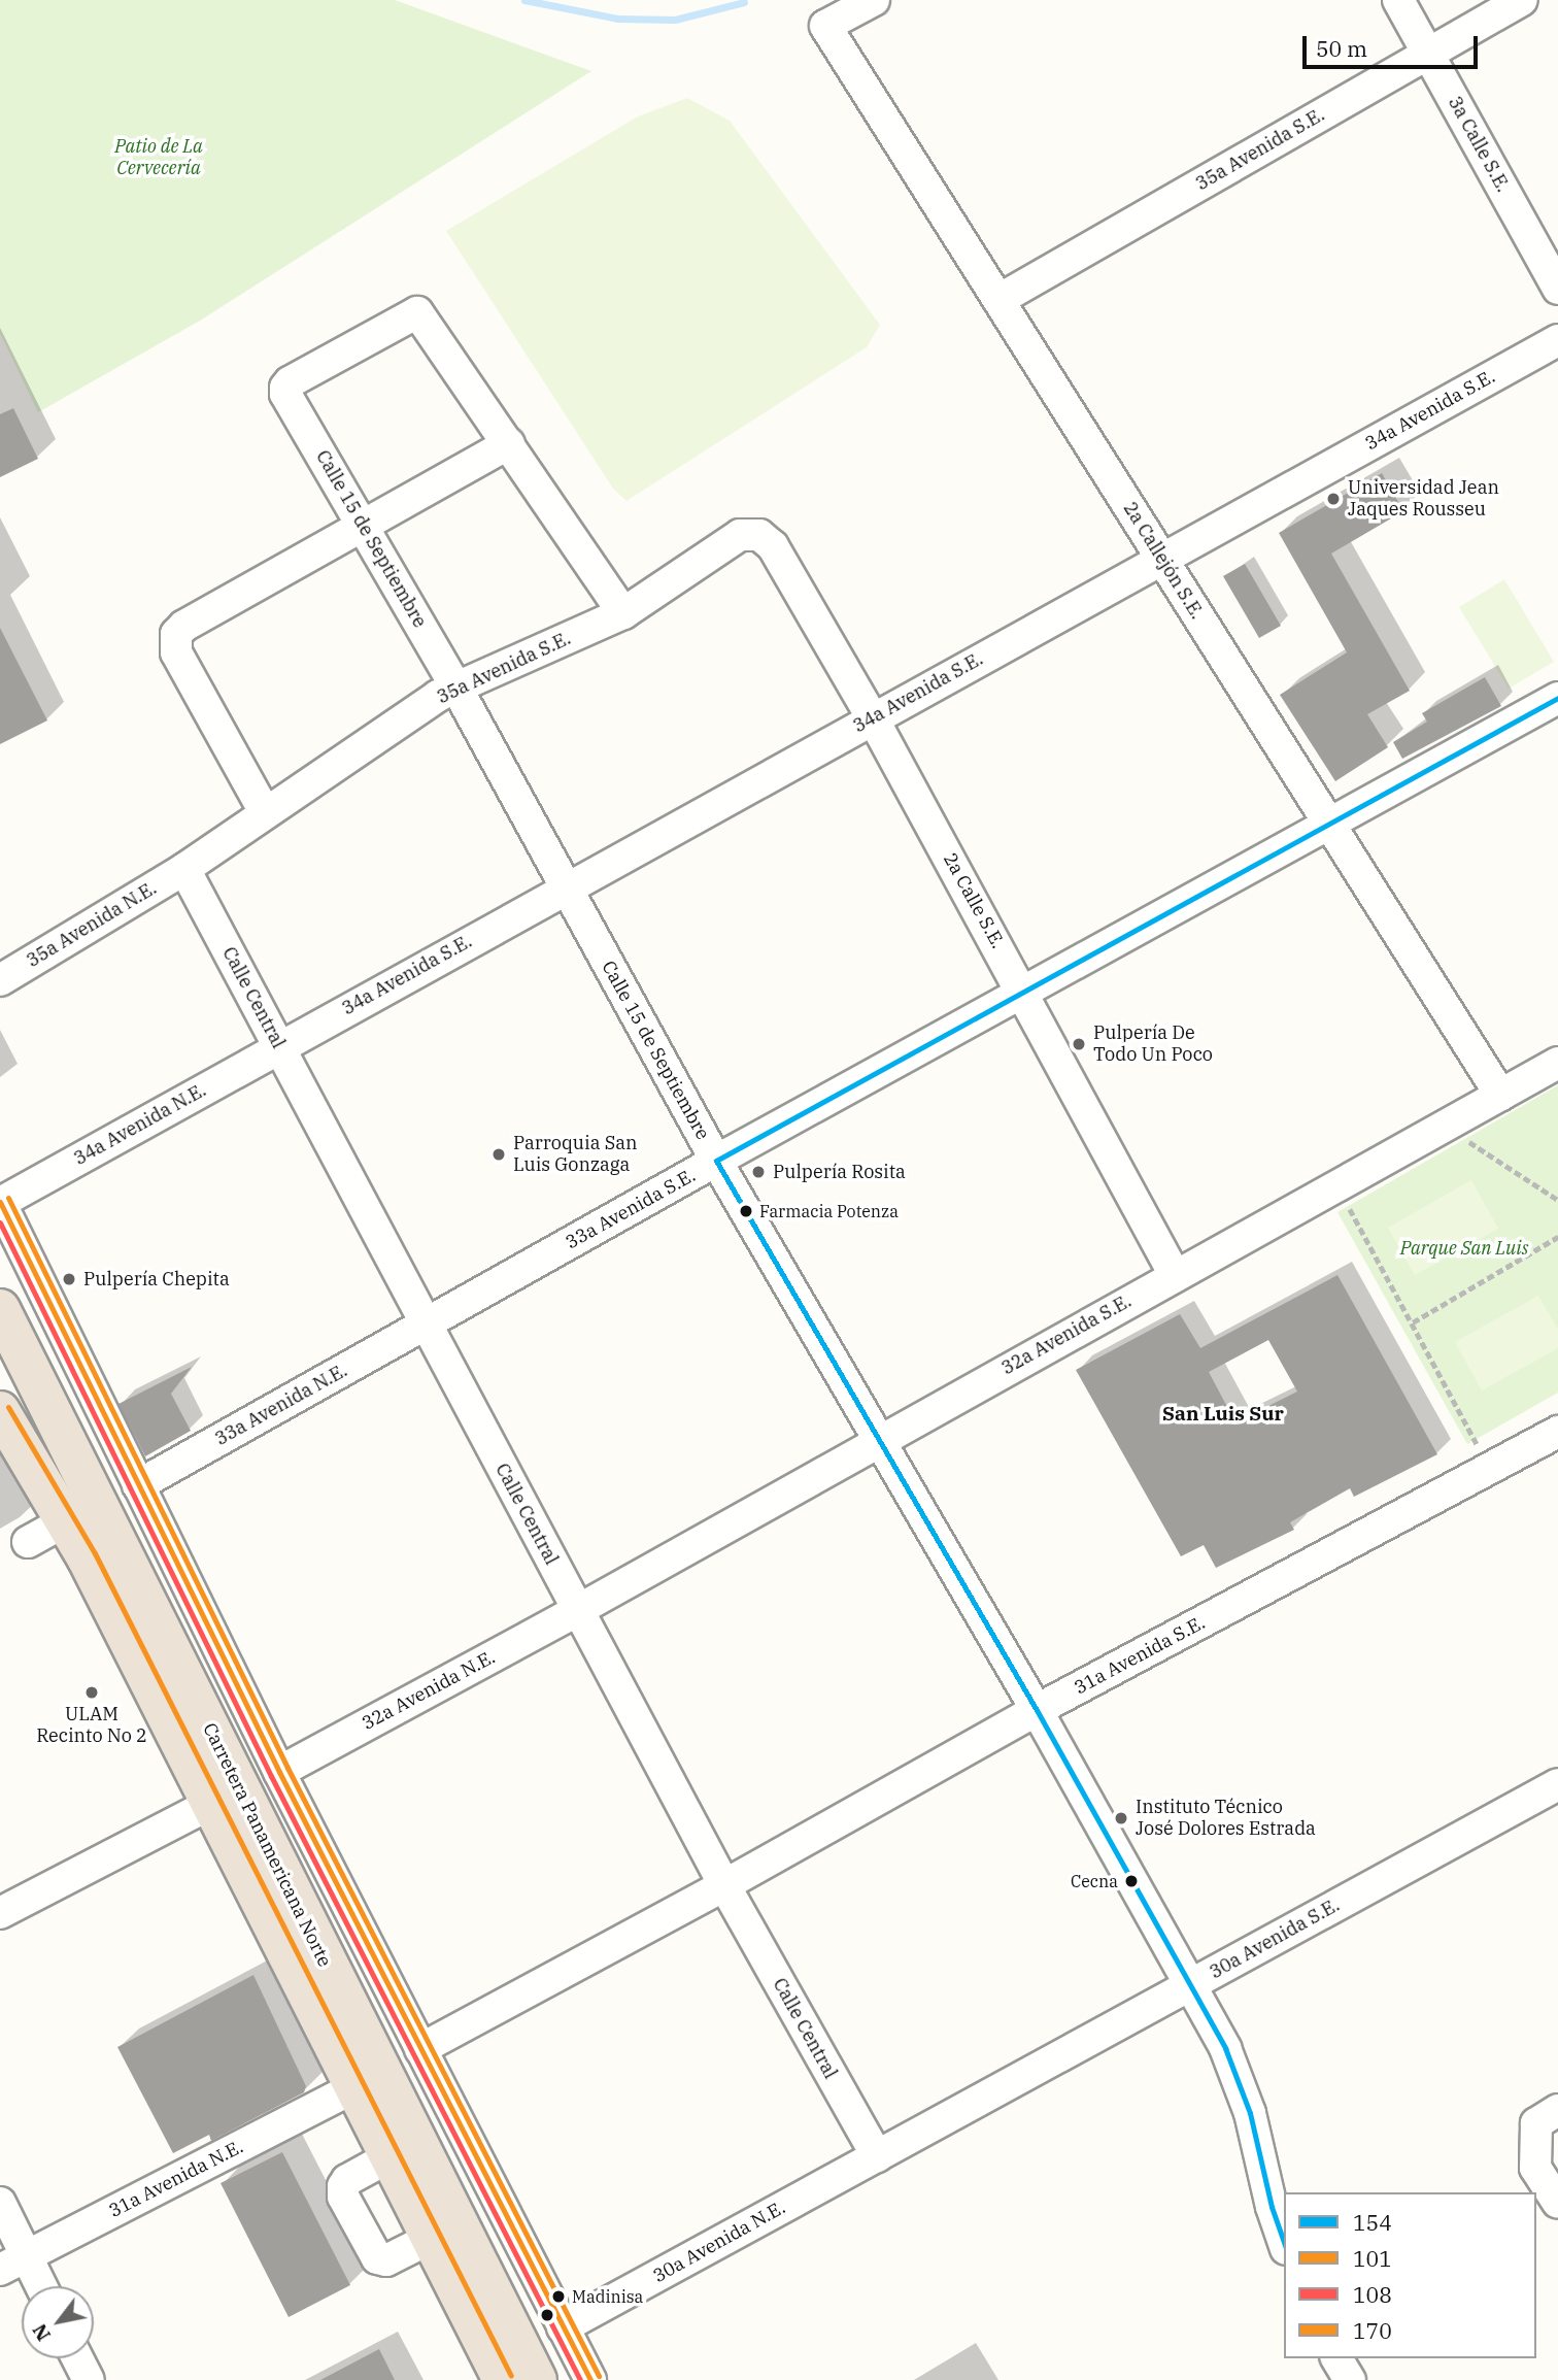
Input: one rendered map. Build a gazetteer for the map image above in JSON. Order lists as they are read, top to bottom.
{
  "streets": {
    "highway": ["Carretera Panamericana Norte"],
    "street": [
      "3a Calle S.E.",
      "35a Avenida S.E.",
      "34a Avenida S.E.",
      "Calle 15 de Septiembre",
      "2a Callejón S.E.",
      "2a Calle S.E.",
      "35a Avenida N.E.",
      "Calle Central",
      "34a Avenida N.E.",
      "33a Avenida S.E.",
      "32a Avenida S.E.",
      "33a Avenida N.E.",
      "31a Avenida S.E.",
      "32a Avenida N.E.",
      "30a Avenida S.E.",
      "31a Avenida N.E.",
      "30a Avenida N.E."
    ]
  },
  "crossings": [
    ["3a Calle S.E.", "35a Avenida S.E."],
    ["35a Avenida S.E.", "Calle 15 de Septiembre"],
    ["35a Avenida S.E.", "2a Callejón S.E."],
    ["35a Avenida S.E.", "2a Calle S.E."],
    ["35a Avenida S.E.", "35a Avenida N.E."],
    ["35a Avenida S.E.", "Calle Central"],
    ["34a Avenida S.E.", "Calle 15 de Septiembre"],
    ["34a Avenida S.E.", "2a Callejón S.E."],
    ["34a Avenida S.E.", "2a Calle S.E."],
    ["34a Avenida S.E.", "Calle Central"],
    ["34a Avenida S.E.", "34a Avenida N.E."],
    ["Calle 15 de Septiembre", "33a Avenida S.E."],
    ["Calle 15 de Septiembre", "32a Avenida S.E."],
    ["Calle 15 de Septiembre", "31a Avenida S.E."],
    ["Calle 15 de Septiembre", "30a Avenida S.E."],
    ["2a Callejón S.E.", "33a Avenida S.E."],
    ["2a Callejón S.E.", "32a Avenida S.E."],
    ["2a Calle S.E.", "33a Avenida S.E."],
    ["2a Calle S.E.", "32a Avenida S.E."],
    ["35a Avenida N.E.", "Calle Central"],
    ["Calle Central", "34a Avenida N.E."],
    ["Calle Central", "33a Avenida S.E."],
    ["Calle Central", "32a Avenida S.E."],
    ["Calle Central", "33a Avenida N.E."],
    ["Calle Central", "31a Avenida S.E."],
    ["Calle Central", "32a Avenida N.E."],
    ["Calle Central", "30a Avenida S.E."],
    ["Calle Central", "30a Avenida N.E."],
    ["33a Avenida S.E.", "33a Avenida N.E."],
    ["32a Avenida S.E.", "32a Avenida N.E."],
    ["Carretera Panamericana Norte", "31a Avenida N.E."],
    ["30a Avenida S.E.", "30a Avenida N.E."]
  ],
  "districts": ["San Luis Sur"],
  "parks": ["Patio de La Cervecería", "Parque San Luis"],
  "places": [
    "Universidad Jean Jaques Rousseu",
    "Pulpería De Todo Un Poco",
    "Parroquia San Luis Gonzaga",
    "Pulpería Rosita",
    "Farmacia Potenza",
    "Pulpería Chepita",
    "ULAM Recinto No 2",
    "Instituto Técnico José Dolores Estrada",
    "Cecna",
    "Madinisa"
  ],
  "lines": [
    "transit line 154",
    "transit line 170",
    "transit line 101",
    "transit line 108"
  ],
  "legend": [
    "154",
    "101",
    "108",
    "170"
  ],
  "scale_bar": "50 m",
  "north": "bottom left"
}
